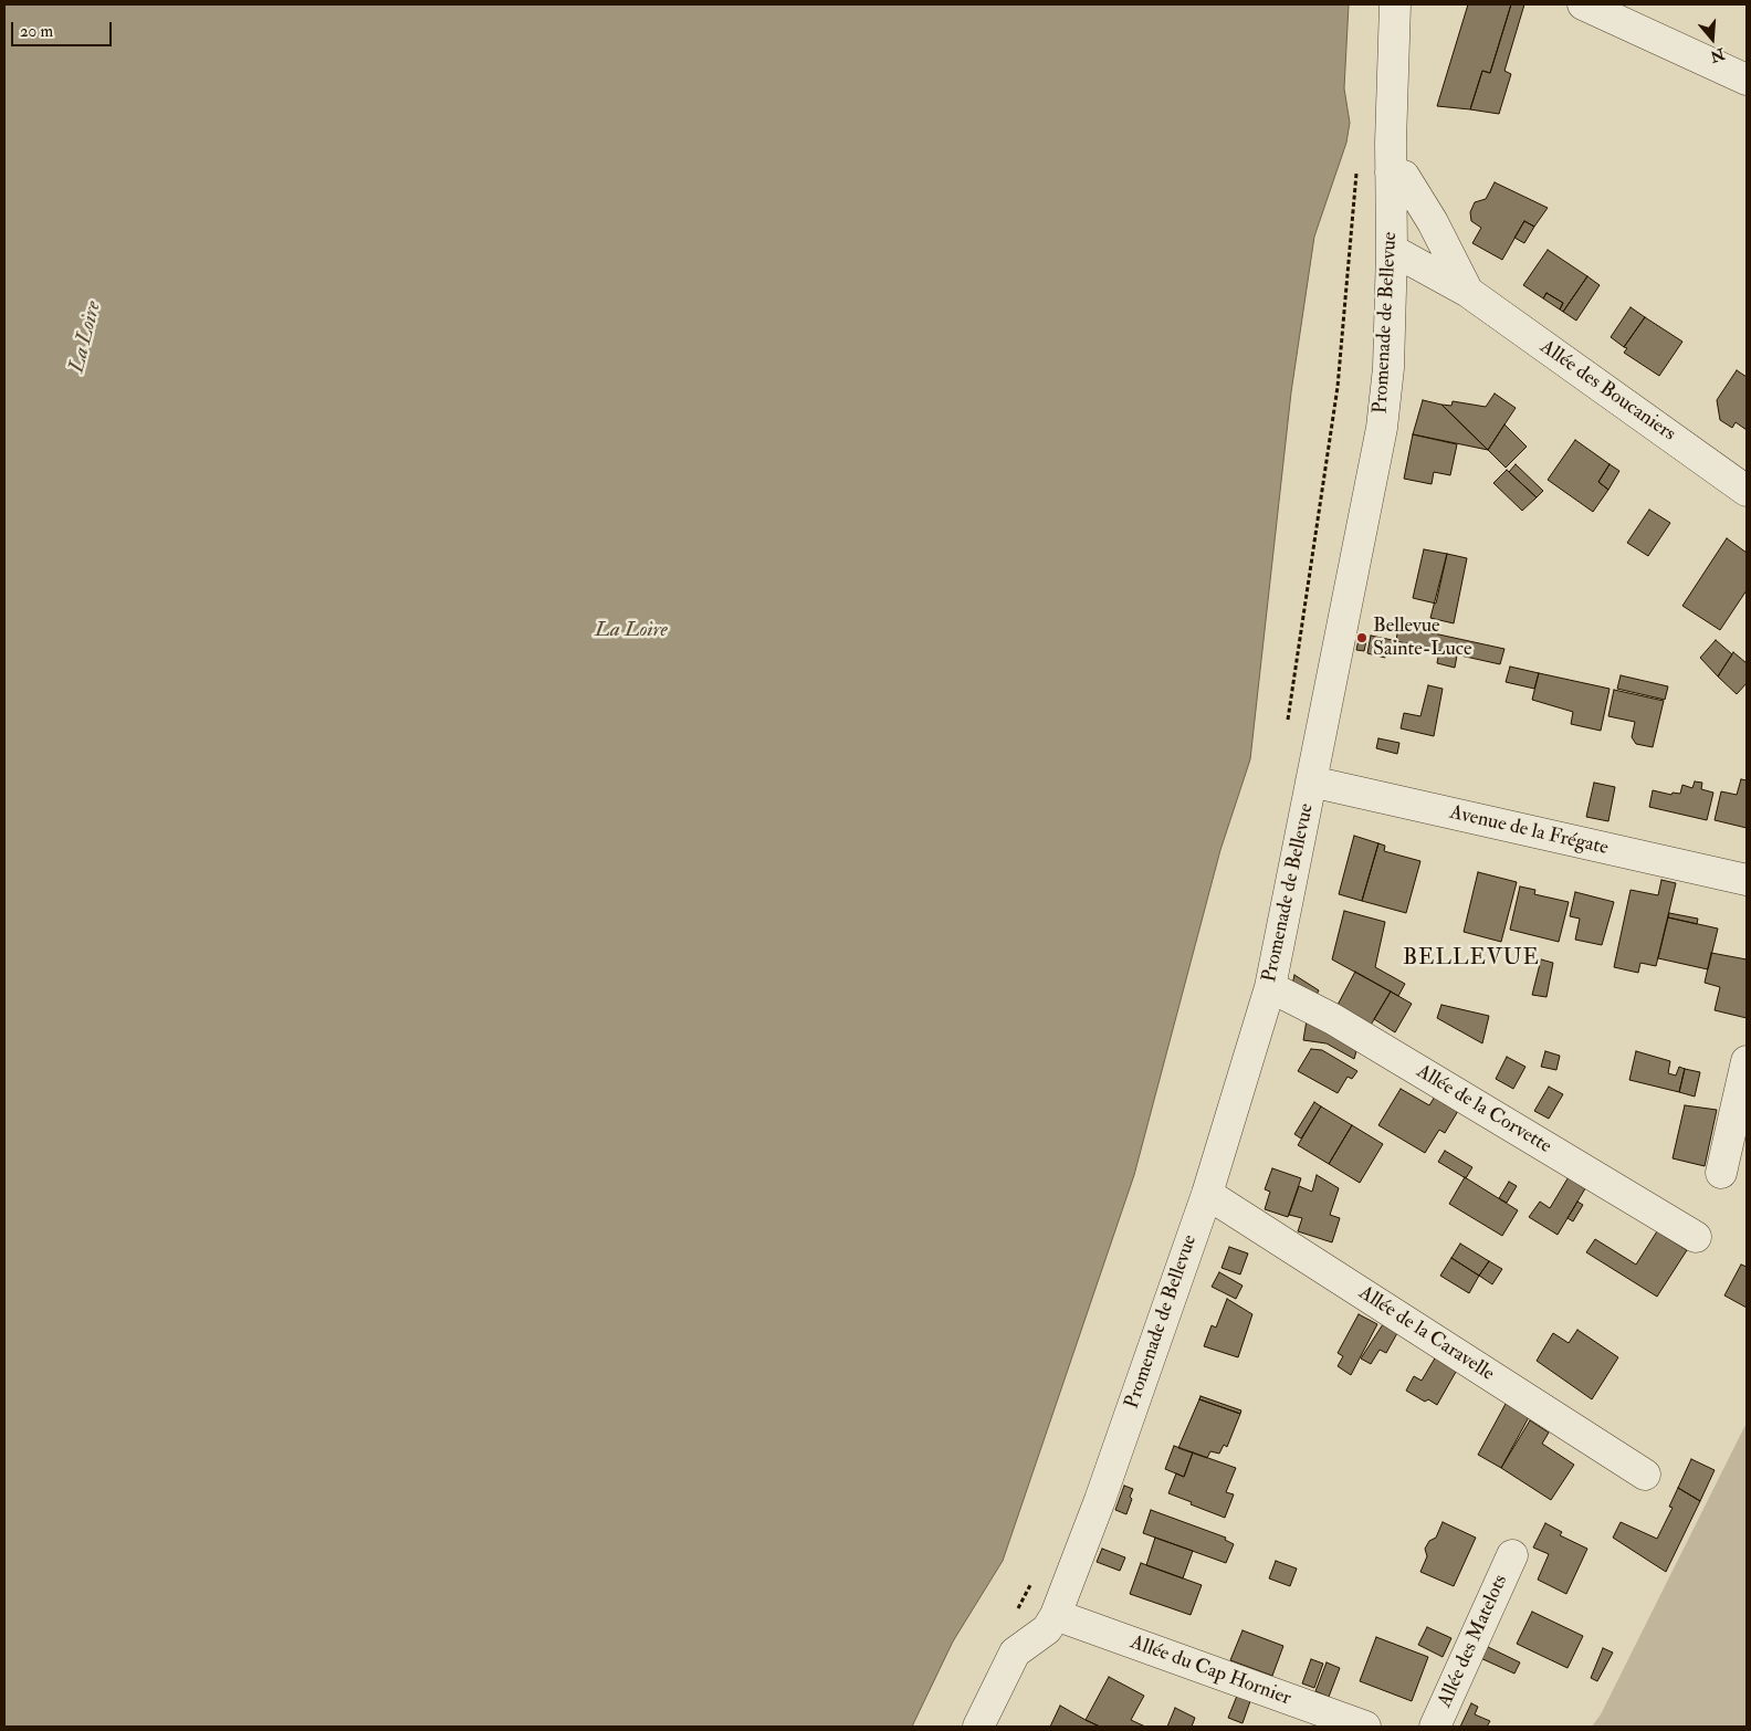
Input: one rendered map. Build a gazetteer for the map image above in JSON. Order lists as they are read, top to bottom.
{
  "streets": {
    "street": [
      "Promenade de Bellevue",
      "Allée des Boucaniers",
      "Avenue de la Frégate",
      "Allée de la Corvette",
      "Allée de la Caravelle",
      "Allée des Matelots",
      "Allée du Cap Hornier"
    ]
  },
  "crossings": [
    ["Promenade de Bellevue", "Allée des Boucaniers"],
    ["Promenade de Bellevue", "Avenue de la Frégate"],
    ["Promenade de Bellevue", "Allée de la Corvette"],
    ["Promenade de Bellevue", "Allée de la Caravelle"],
    ["Promenade de Bellevue", "Allée du Cap Hornier"]
  ],
  "districts": ["BELLEVUE"],
  "water": ["La Loire"],
  "places": ["Bellevue Sainte-Luce"],
  "scale_bar": "20 m",
  "north": "bottom"
}
